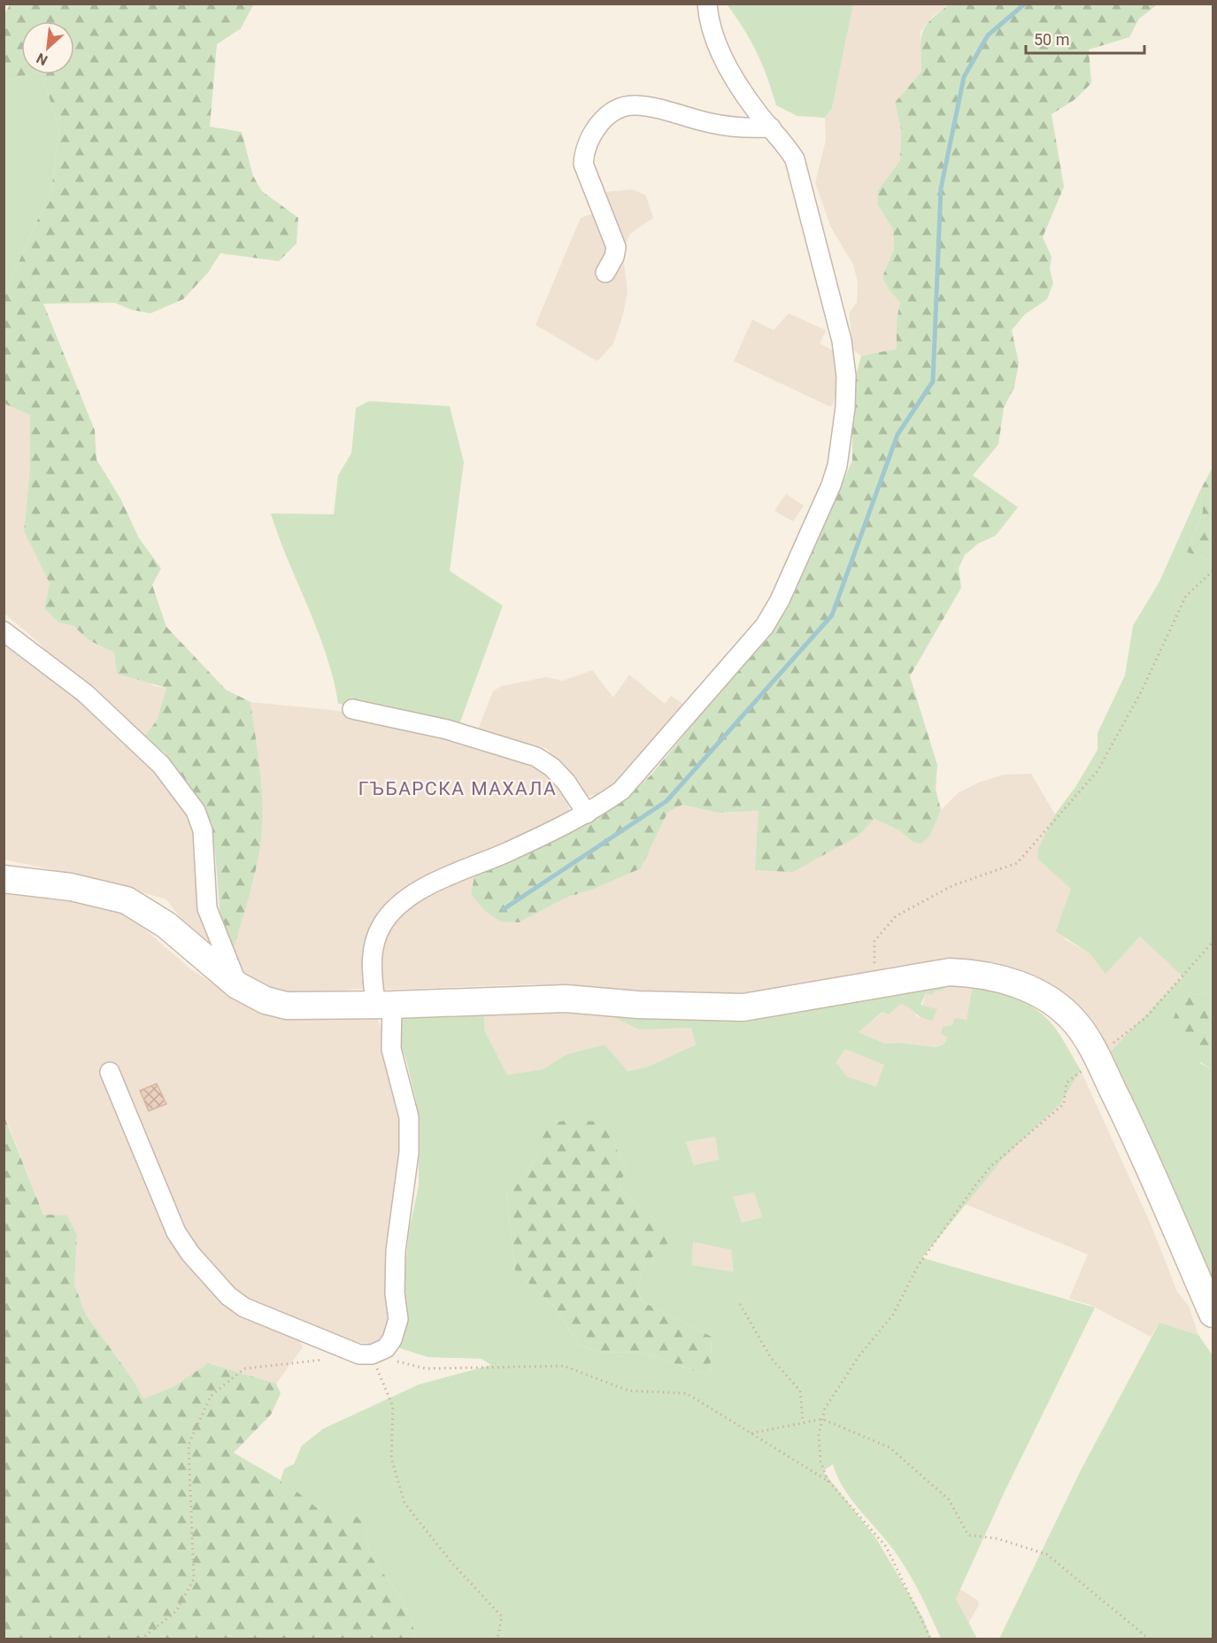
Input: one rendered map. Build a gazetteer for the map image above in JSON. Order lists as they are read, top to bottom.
{
  "districts": ["ГЪБАРСКА МАХАЛА"],
  "scale_bar": "50 m",
  "north": "bottom left"
}
